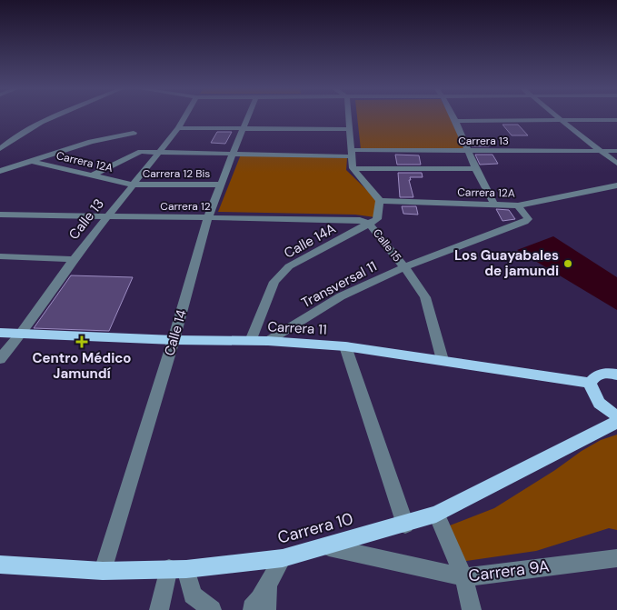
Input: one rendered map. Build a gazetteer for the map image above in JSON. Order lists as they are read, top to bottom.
{
  "streets": {
    "main road": ["Carrera 11", "Carrera 10"],
    "street": [
      "Carrera 13",
      "Carrera 12A",
      "Carrera 12 Bis",
      "Carrera 12",
      "Calle 13",
      "Calle 14A",
      "Calle 15",
      "Transversal 11",
      "Calle 14",
      "Carrera 9A"
    ]
  },
  "crossings": [
    ["Carrera 13", "Carrera 12A"],
    ["Carrera 13", "Calle 13"],
    ["Carrera 13", "Calle 14"],
    ["Carrera 12A", "Carrera 12 Bis"],
    ["Carrera 12A", "Calle 13"],
    ["Carrera 12A", "Calle 15"],
    ["Carrera 12A", "Transversal 11"],
    ["Carrera 12 Bis", "Calle 13"],
    ["Carrera 12 Bis", "Calle 14"],
    ["Carrera 12", "Calle 13"],
    ["Carrera 12", "Calle 14A"],
    ["Carrera 12", "Calle 15"],
    ["Carrera 12", "Calle 14"],
    ["Calle 13", "Carrera 11"],
    ["Calle 14A", "Calle 15"],
    ["Calle 14A", "Carrera 11"],
    ["Calle 15", "Transversal 11"],
    ["Calle 15", "Carrera 11"],
    ["Transversal 11", "Carrera 11"],
    ["Carrera 11", "Calle 14"],
    ["Calle 14", "Carrera 10"],
    ["Carrera 10", "Carrera 9A"]
  ],
  "places": {
    "other": ["Los Guayabales de jamundi"],
    "health": ["Centro Médico Jamundí"]
  }
}
